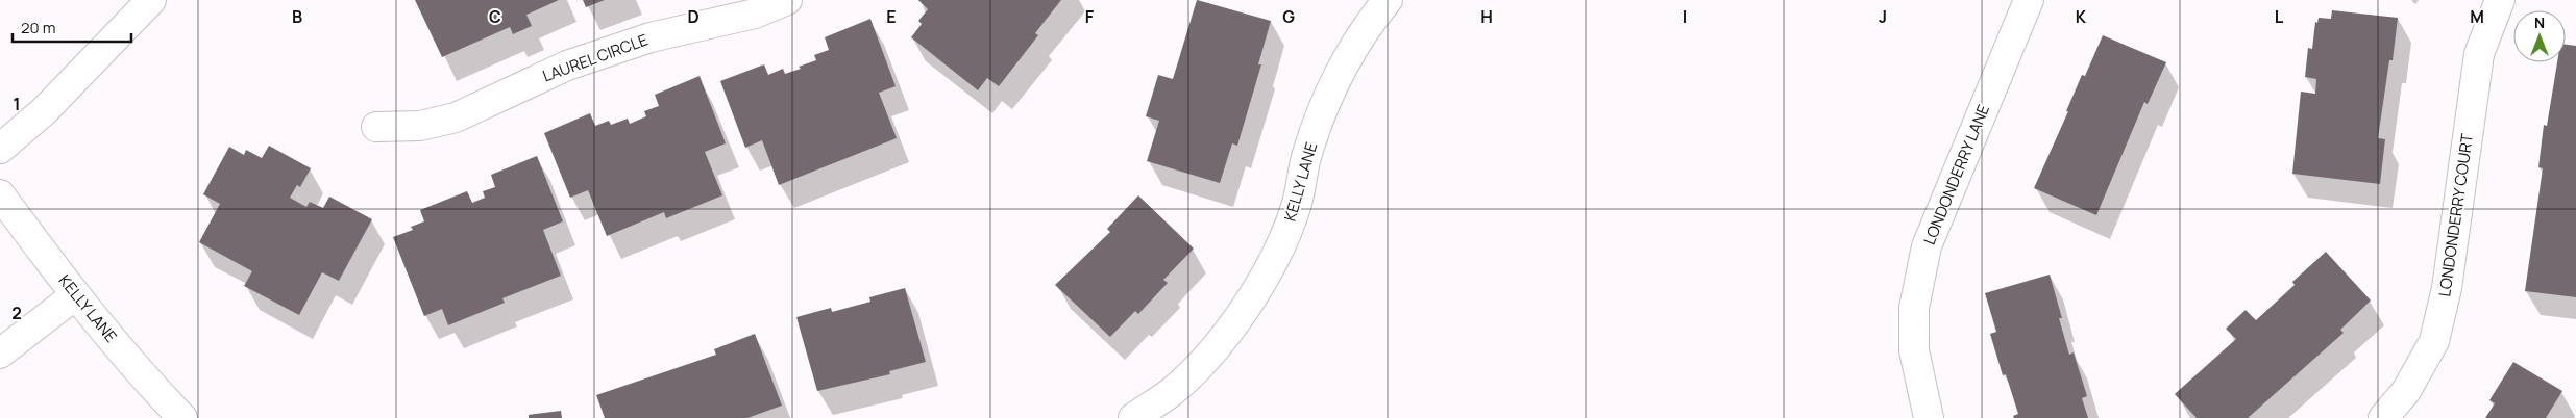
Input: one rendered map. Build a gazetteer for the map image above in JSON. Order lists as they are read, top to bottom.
{
  "streets": {
    "street": [
      "LAUREL CIRCLE",
      "LONDONDERRY LANE",
      "KELLY LANE",
      "LONDONDERRY COURT"
    ]
  },
  "scale_bar": "20 m",
  "north": "top",
  "grid": {
    "columns": [
      "B",
      "C",
      "D",
      "E",
      "F",
      "G",
      "H",
      "I",
      "J",
      "K",
      "L",
      "M"
    ],
    "rows": ["1", "2"]
  }
}
